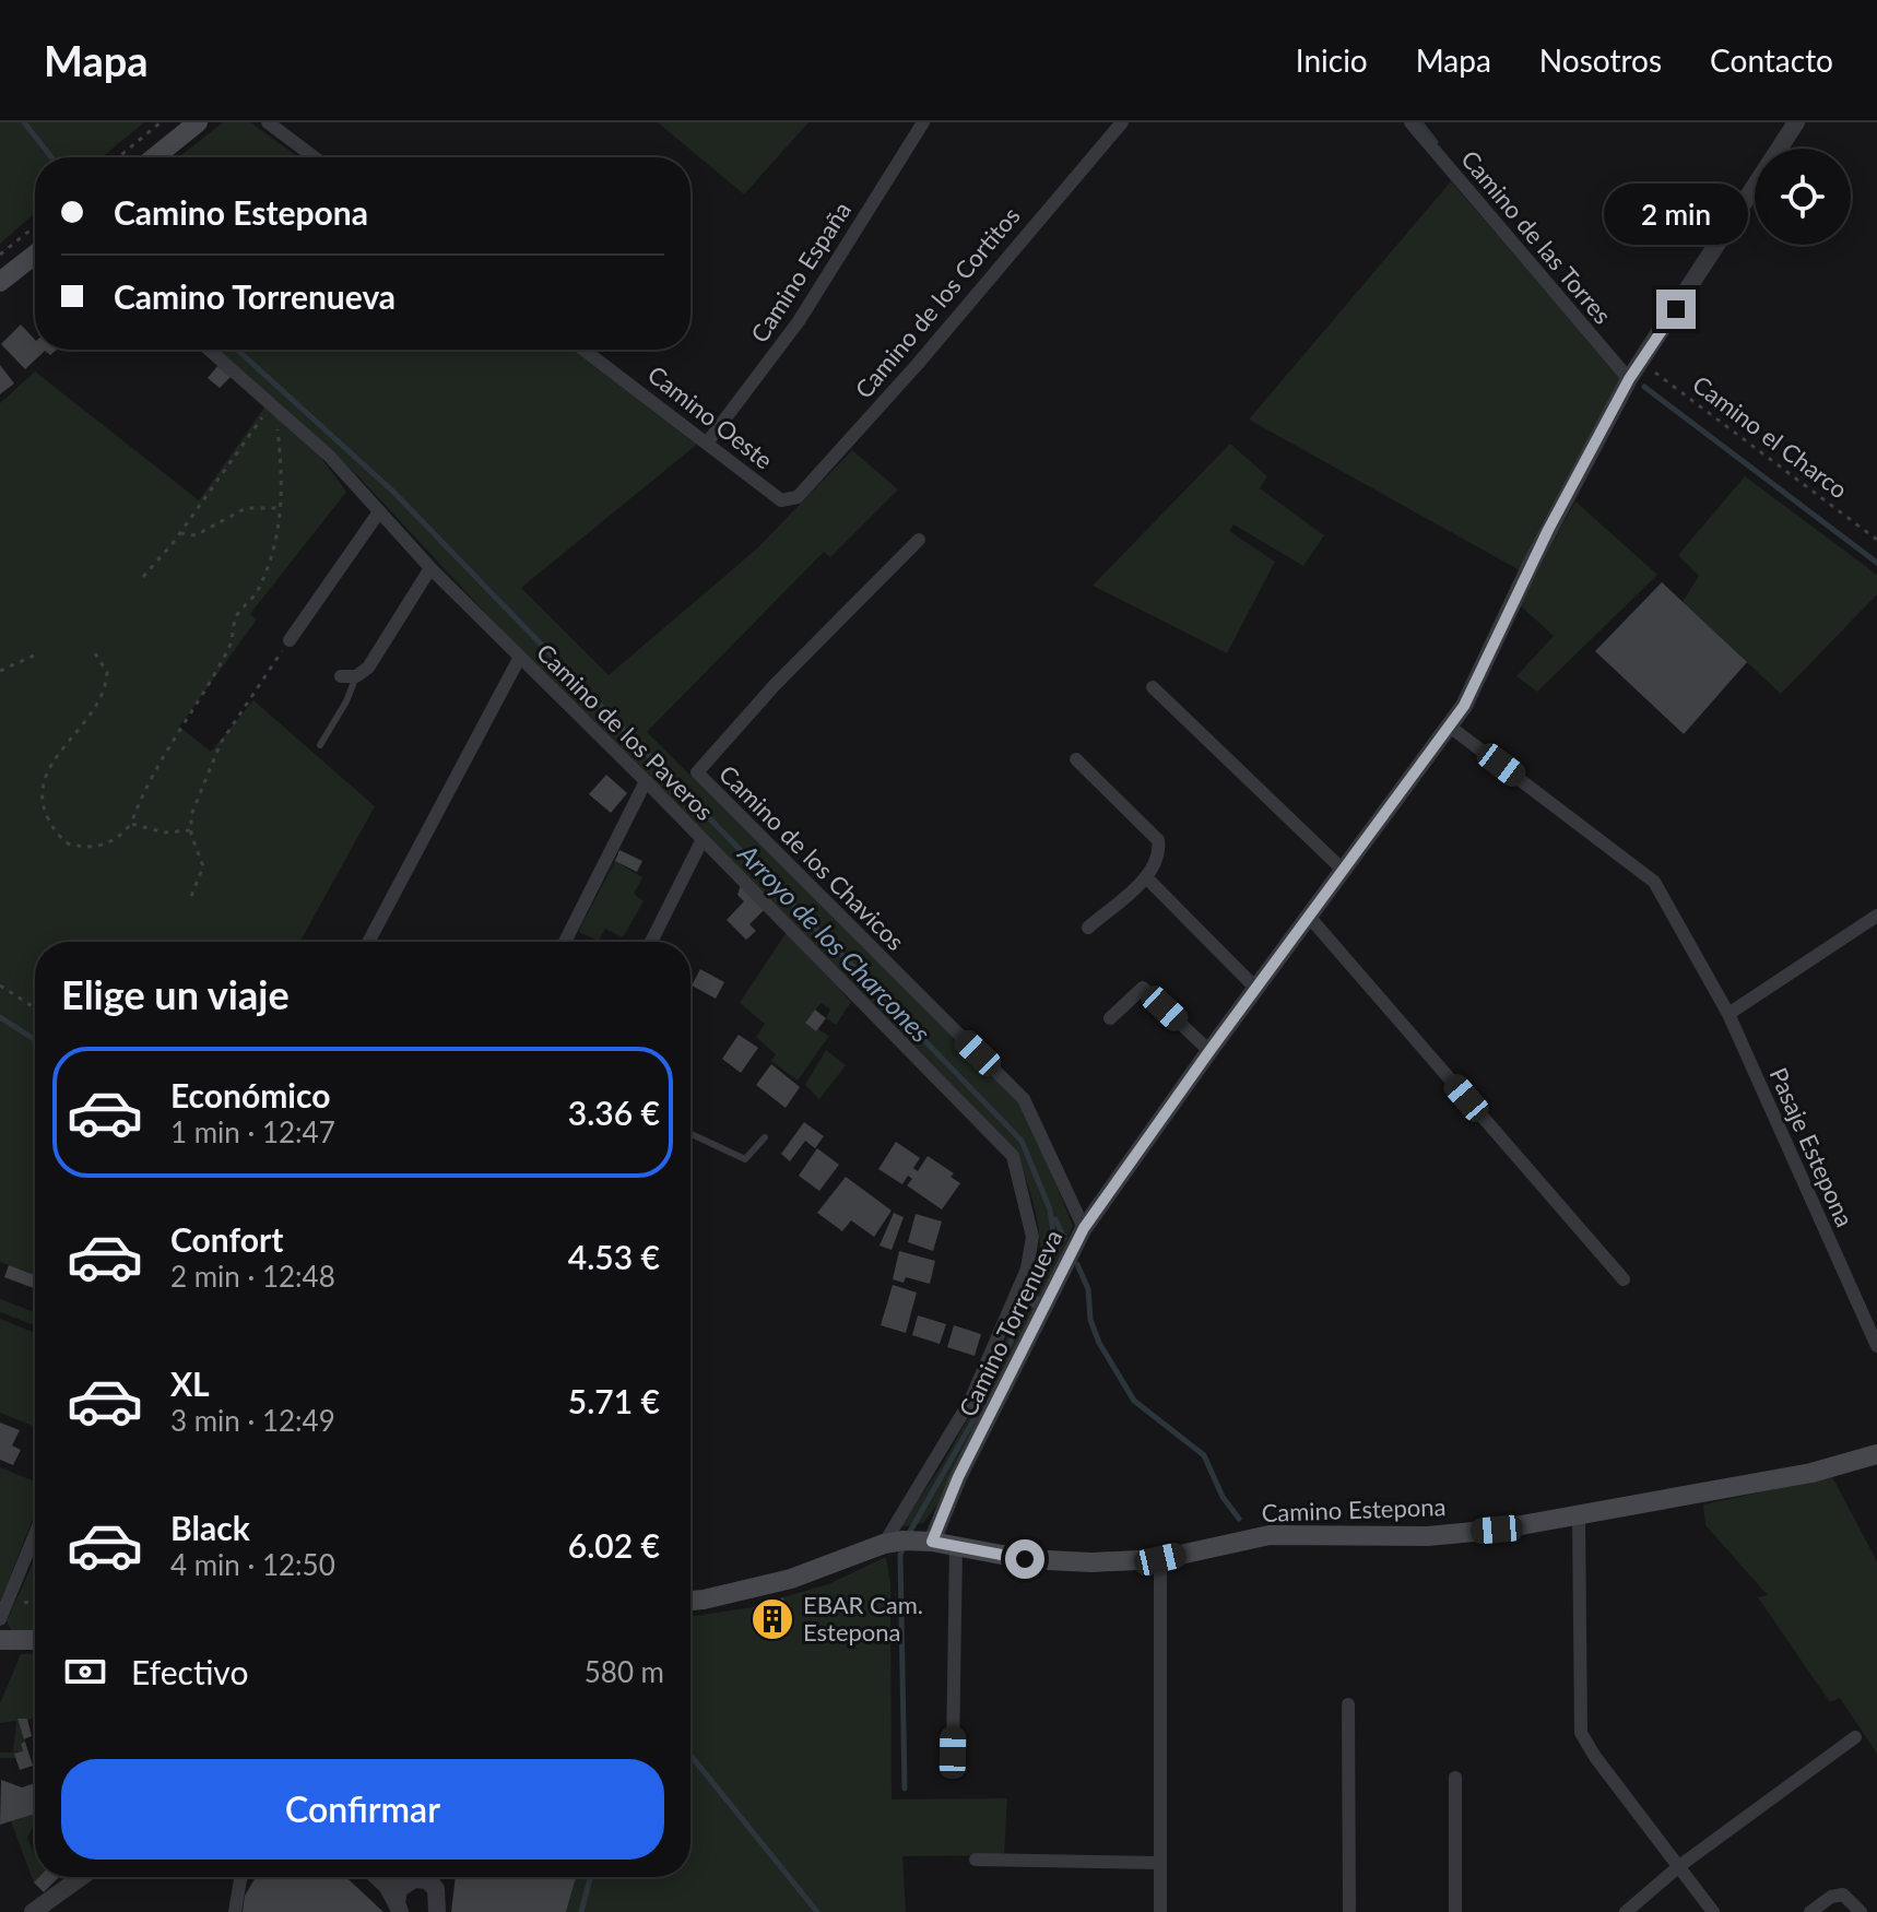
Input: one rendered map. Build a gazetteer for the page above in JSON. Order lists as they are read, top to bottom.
{
  "streets": {
    "main road": ["Camino Estepona"],
    "street": [
      "Camino de las Torres",
      "Camino España",
      "Camino de los Cortitos",
      "Camino Oeste",
      "Camino de los Paveros",
      "Camino de los Chavicos",
      "Pasaje Estepona",
      "Camino Torrenueva"
    ],
    "path": ["Camino el Charco"]
  },
  "crossings": [
    ["Camino de las Torres", "Camino Torrenueva"],
    ["Camino España", "Camino Oeste"],
    ["Camino de los Cortitos", "Camino Oeste"],
    ["Camino el Charco", "Camino Torrenueva"],
    ["Camino de los Paveros", "Camino Torrenueva"],
    ["Camino de los Paveros", "Camino Estepona"],
    ["Camino de los Chavicos", "Camino Torrenueva"],
    ["Pasaje Estepona", "Camino Torrenueva"],
    ["Camino Torrenueva", "Camino Estepona"]
  ],
  "water": ["Arroyo de los Charcones"],
  "places": {
    "building": ["EBAR Cam. Estepona"]
  },
  "page": {
    "header": "Mapa",
    "nav": [
      "Inicio",
      "Mapa",
      "Nosotros",
      "Contacto"
    ],
    "banner": ["Camino Estepona", "Camino Torrenueva"],
    "bubble": "2 min",
    "heading": "Elige un viaje",
    "list": [
      {
        "name": "Económico",
        "note": "1 min · 12:47",
        "value": "3.36 €"
      },
      {
        "name": "Confort",
        "note": "2 min · 12:48",
        "value": "4.53 €"
      },
      {
        "name": "XL",
        "note": "3 min · 12:49",
        "value": "5.71 €"
      },
      {
        "name": "Black",
        "note": "4 min · 12:50",
        "value": "6.02 €"
      }
    ],
    "pay": ["Efectivo", "580 m"],
    "buttons": "Confirmar"
  }
}
